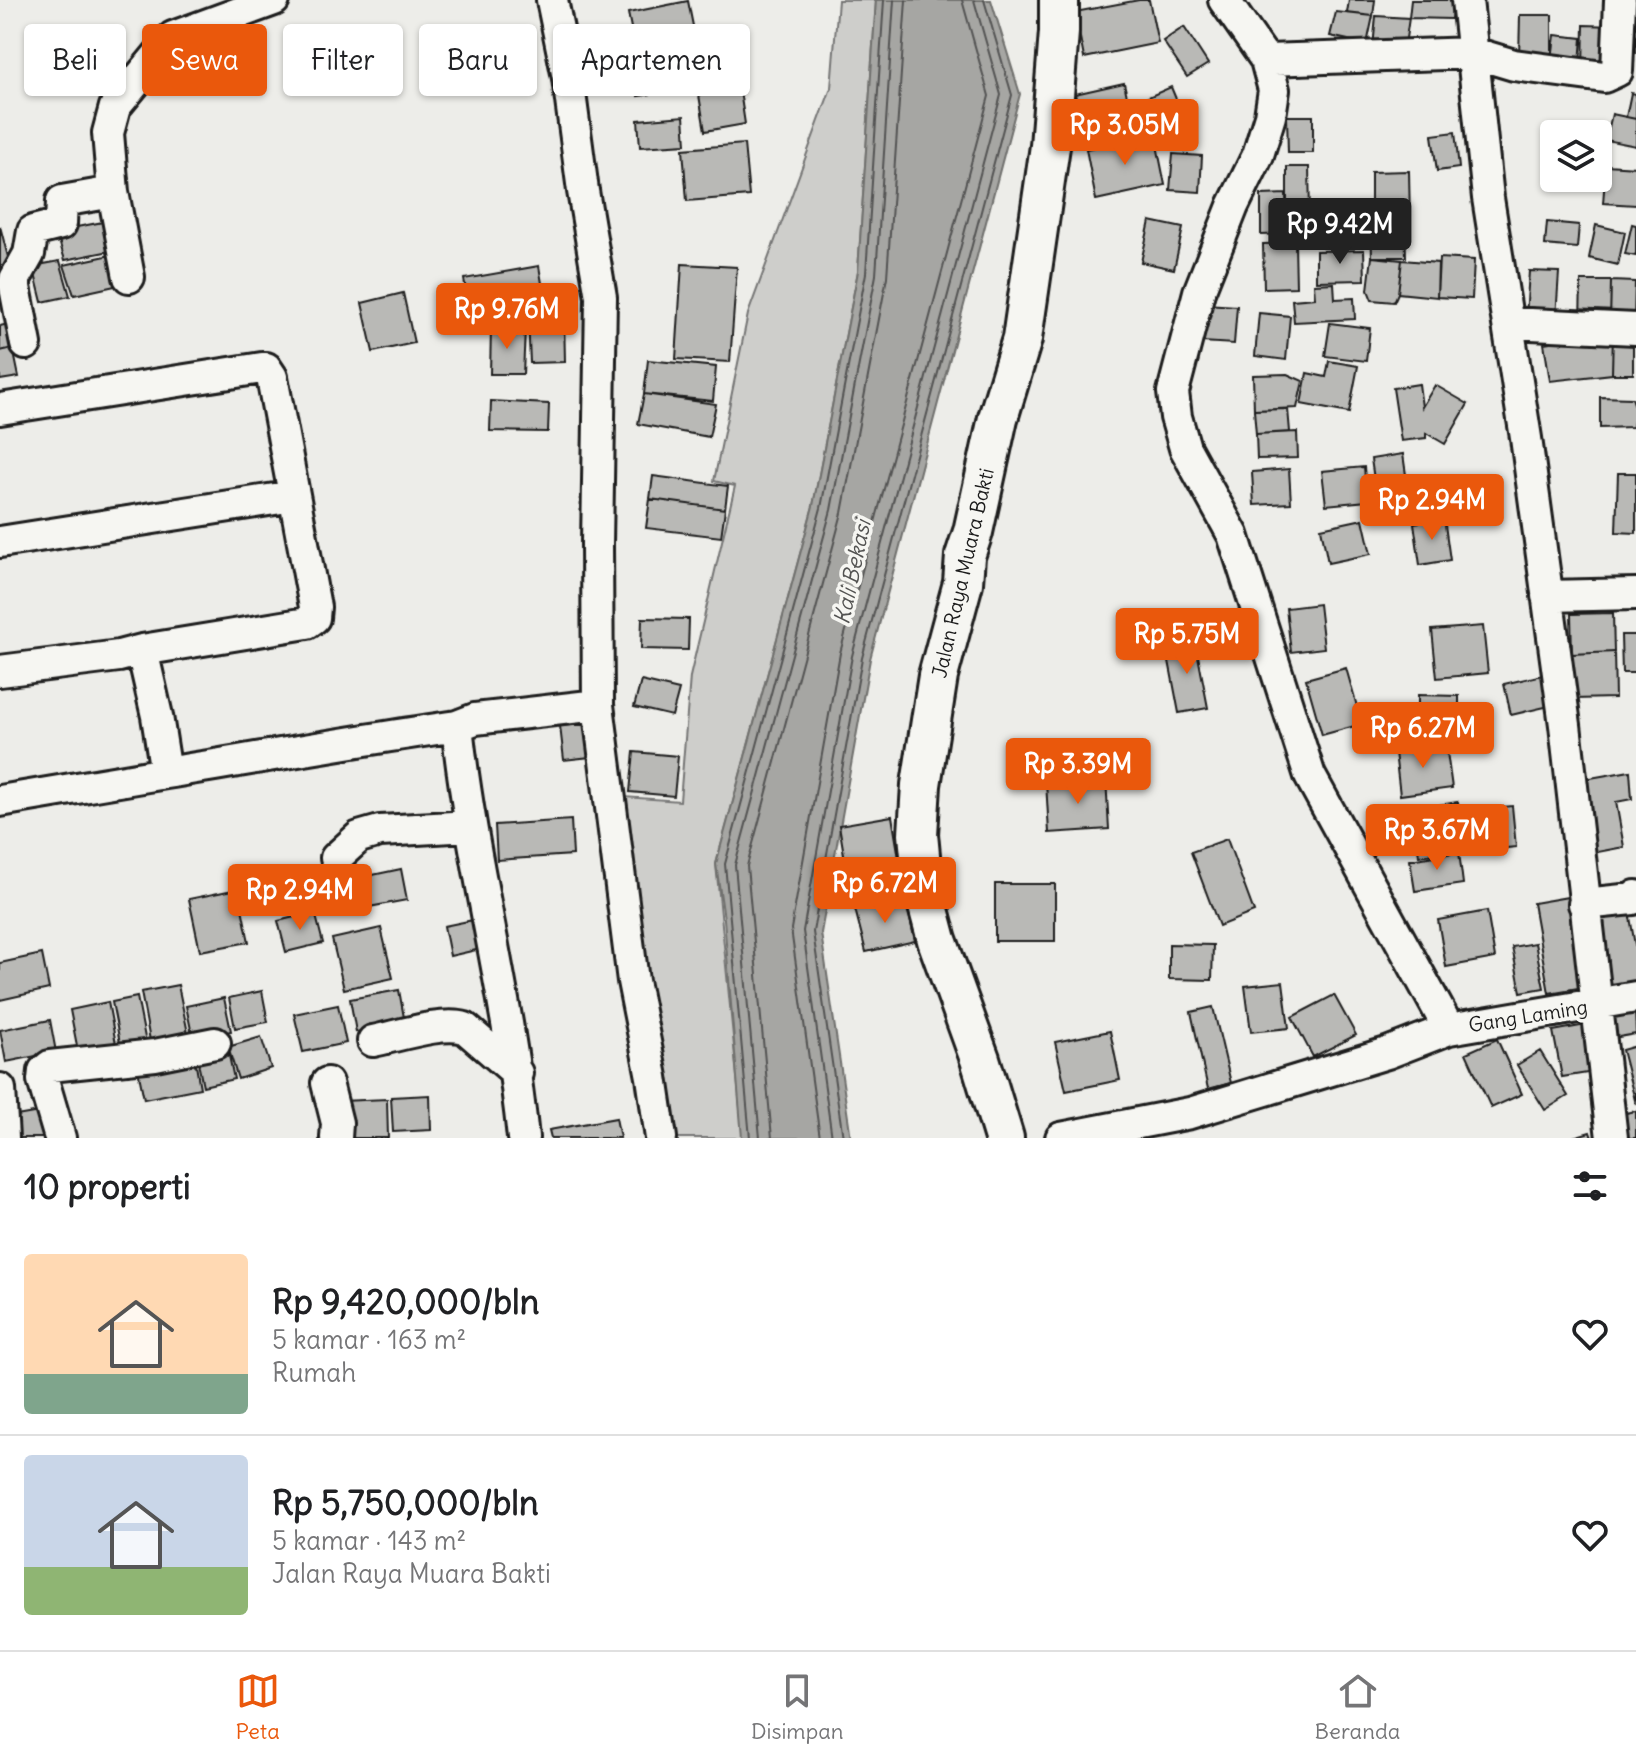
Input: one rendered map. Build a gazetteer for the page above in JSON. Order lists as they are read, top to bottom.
{
  "streets": {
    "main road": ["Jalan Raya Muara Bakti"],
    "street": ["Gang Laming"]
  },
  "water": ["Kali Bekasi"],
  "page": {
    "chip": [
      "Beli",
      "Sewa",
      "Filter",
      "Baru",
      "Apartemen"
    ],
    "price": [
      "Rp 3.05M",
      "Rp 9.42M",
      "Rp 9.76M",
      "Rp 2.94M",
      "Rp 5.75M",
      "Rp 6.27M",
      "Rp 3.39M",
      "Rp 3.67M",
      "Rp 6.72M",
      "Rp 2.94M"
    ],
    "heading": "10 properti",
    "list": [
      {
        "name": "Rp 9,420,000/bln",
        "note": "5 kamar · 163 m² · Rumah"
      },
      {
        "name": "Rp 5,750,000/bln",
        "note": "5 kamar · 143 m² · Jalan Raya Muara Bakti"
      }
    ],
    "tabs": ["Peta", "Disimpan", "Beranda"]
  }
}
